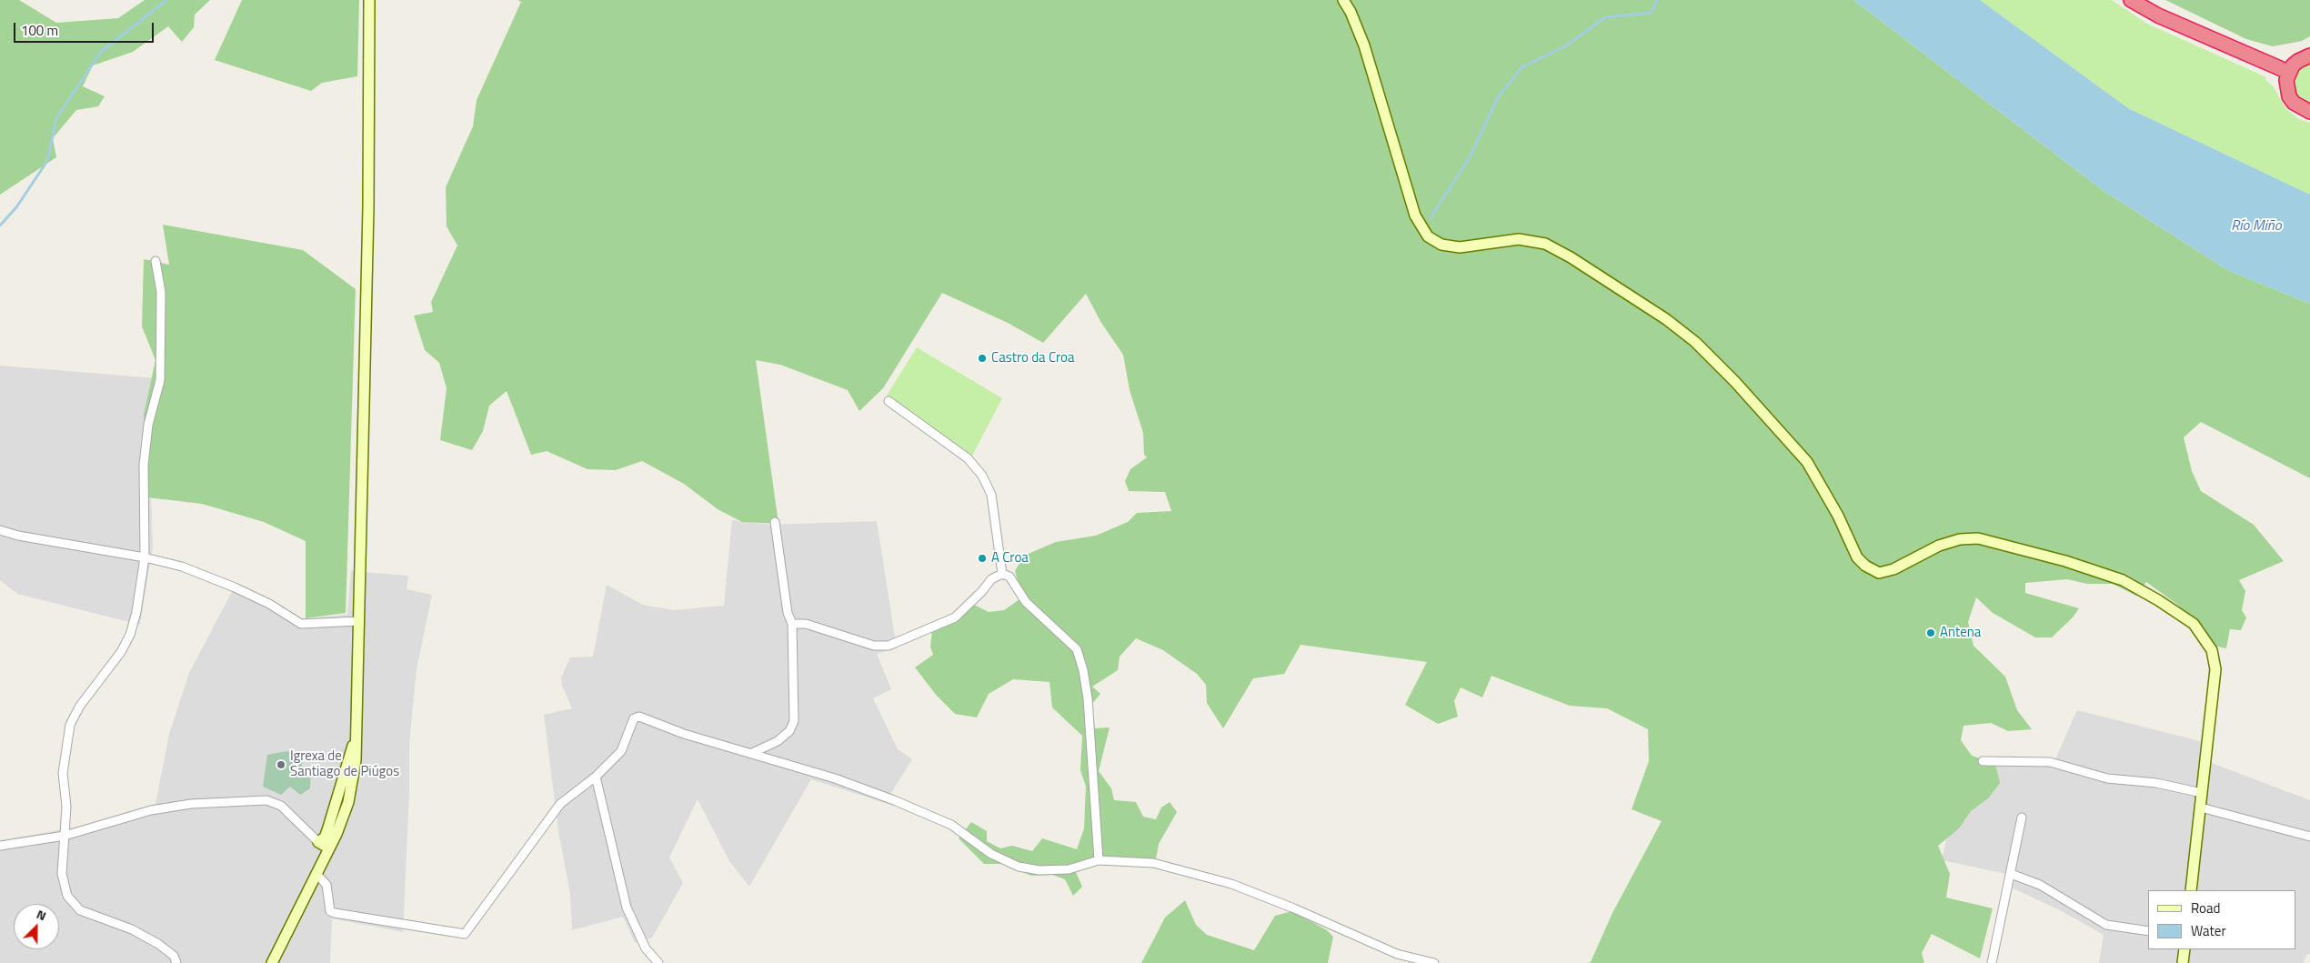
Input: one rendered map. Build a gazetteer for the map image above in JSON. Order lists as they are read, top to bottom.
{
  "water": ["Río Miño"],
  "places": [
    "Castro da Croa",
    "A Croa",
    "Antena",
    "Igrexa de Santiago de Piúgos"
  ],
  "legend": ["Road", "Water"],
  "scale_bar": "100 m",
  "north": "top right"
}
